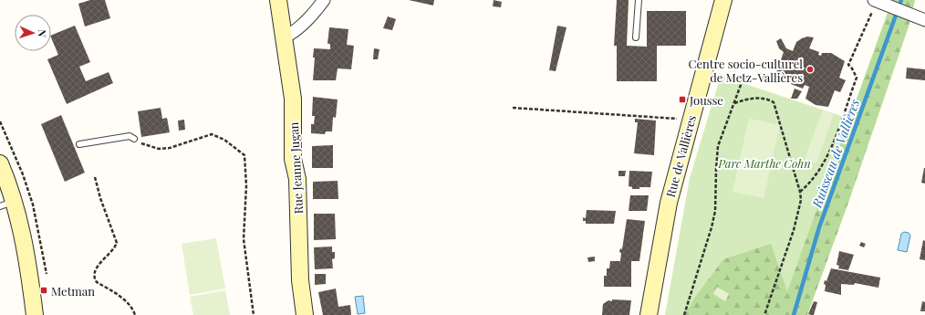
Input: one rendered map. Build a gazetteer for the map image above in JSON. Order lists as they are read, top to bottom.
{
  "streets": {
    "main road": ["Rue de Vallières", "Rue Jeanne Jugan"]
  },
  "water": ["Ruisseau de Vallières"],
  "parks": ["Parc Marthe Cohn"],
  "places": {
    "other": ["Centre socio-culturel de Metz-Vallières"],
    "transit": ["Jousse", "Metman"]
  },
  "north": "right"
}
